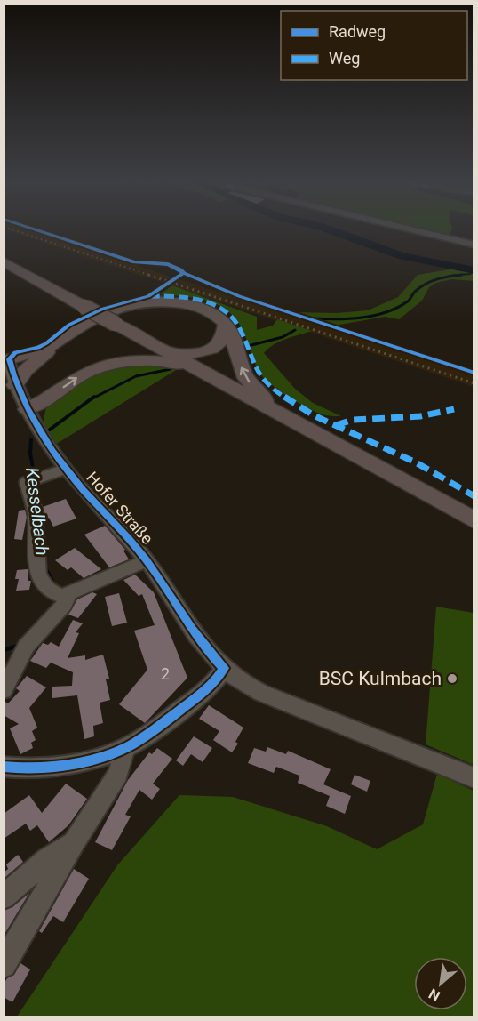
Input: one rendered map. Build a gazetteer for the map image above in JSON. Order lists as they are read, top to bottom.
{
  "streets": {
    "street": ["Hofer Straße"]
  },
  "water": ["Kesselbach"],
  "places": ["BSC Kulmbach"],
  "house_numbers": ["2"],
  "legend": ["Radweg", "Weg"],
  "north": "bottom left"
}
